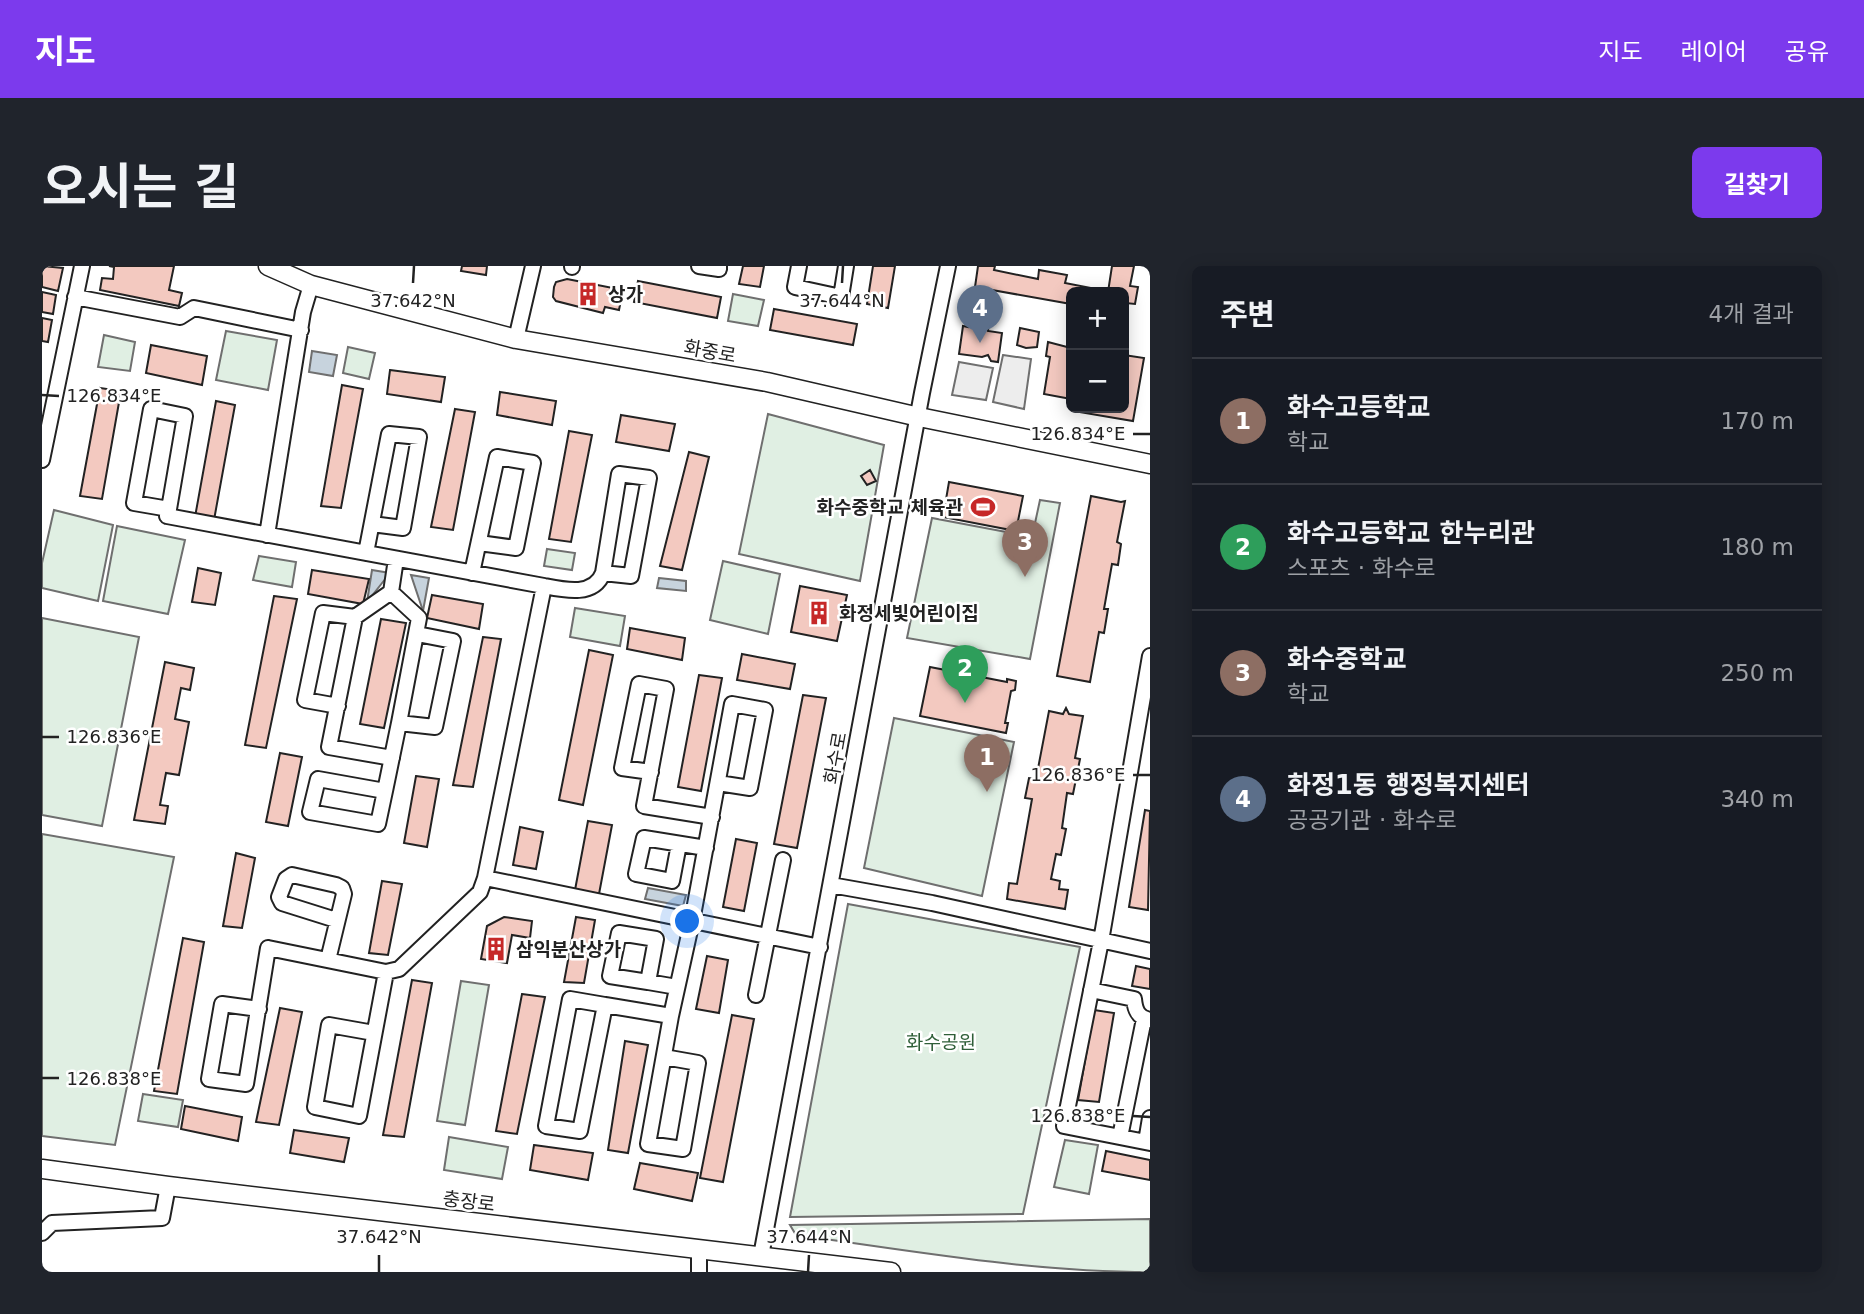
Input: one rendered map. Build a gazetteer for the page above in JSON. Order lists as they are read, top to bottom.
{
  "streets": {
    "main road": ["화중로", "충장로"],
    "street": ["화수로"]
  },
  "crossings": [
    ["화중로", "화수로"],
    ["화수로", "충장로"]
  ],
  "parks": ["화수공원"],
  "places": {
    "building": ["상가", "화정세빛어린이집", "삼익분산상가"],
    "sports": ["화수중학교 체육관"]
  },
  "page": {
    "header": "지도",
    "nav": ["지도", "레이어", "공유"],
    "title": "오시는 길",
    "buttons": "길찾기",
    "heading": ["주변", "4개 결과"],
    "pins": [
      "4",
      "3",
      "2",
      "1"
    ],
    "map_buttons": ["+", "−"],
    "list": [
      {
        "mark": "1",
        "name": "화수고등학교",
        "note": "학교",
        "value": "170 m"
      },
      {
        "mark": "2",
        "name": "화수고등학교 한누리관",
        "note": "스포츠 · 화수로",
        "value": "180 m"
      },
      {
        "mark": "3",
        "name": "화수중학교",
        "note": "학교",
        "value": "250 m"
      },
      {
        "mark": "4",
        "name": "화정1동 행정복지센터",
        "note": "공공기관 · 화수로",
        "value": "340 m"
      }
    ]
  },
  "coordinates": [
    "37.642°N",
    "37.644°N",
    "126.834°E",
    "126.836°E",
    "126.838°E"
  ]
}
